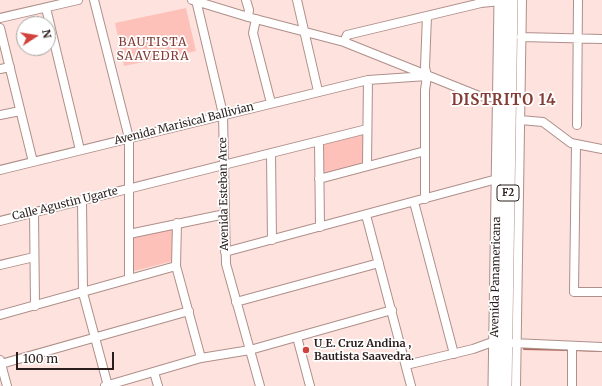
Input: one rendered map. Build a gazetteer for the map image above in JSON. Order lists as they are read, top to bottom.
{
  "streets": {
    "highway": ["F2", "Avenida Panamericana"],
    "street": ["Avenida Marisical Ballivian", "Avenida Esteban Arce", "Calle Agustin Ugarte"]
  },
  "crossings": [
    ["Avenida Marisical Ballivian", "Avenida Esteban Arce"],
    ["Avenida Marisical Ballivian", "Calle Agustin Ugarte"]
  ],
  "districts": ["BAUTISTA SAAVEDRA", "DISTRITO 14"],
  "places": ["U_E. Cruz Andina , Bautista Saavedra."],
  "scale_bar": "100 m",
  "north": "right"
}
